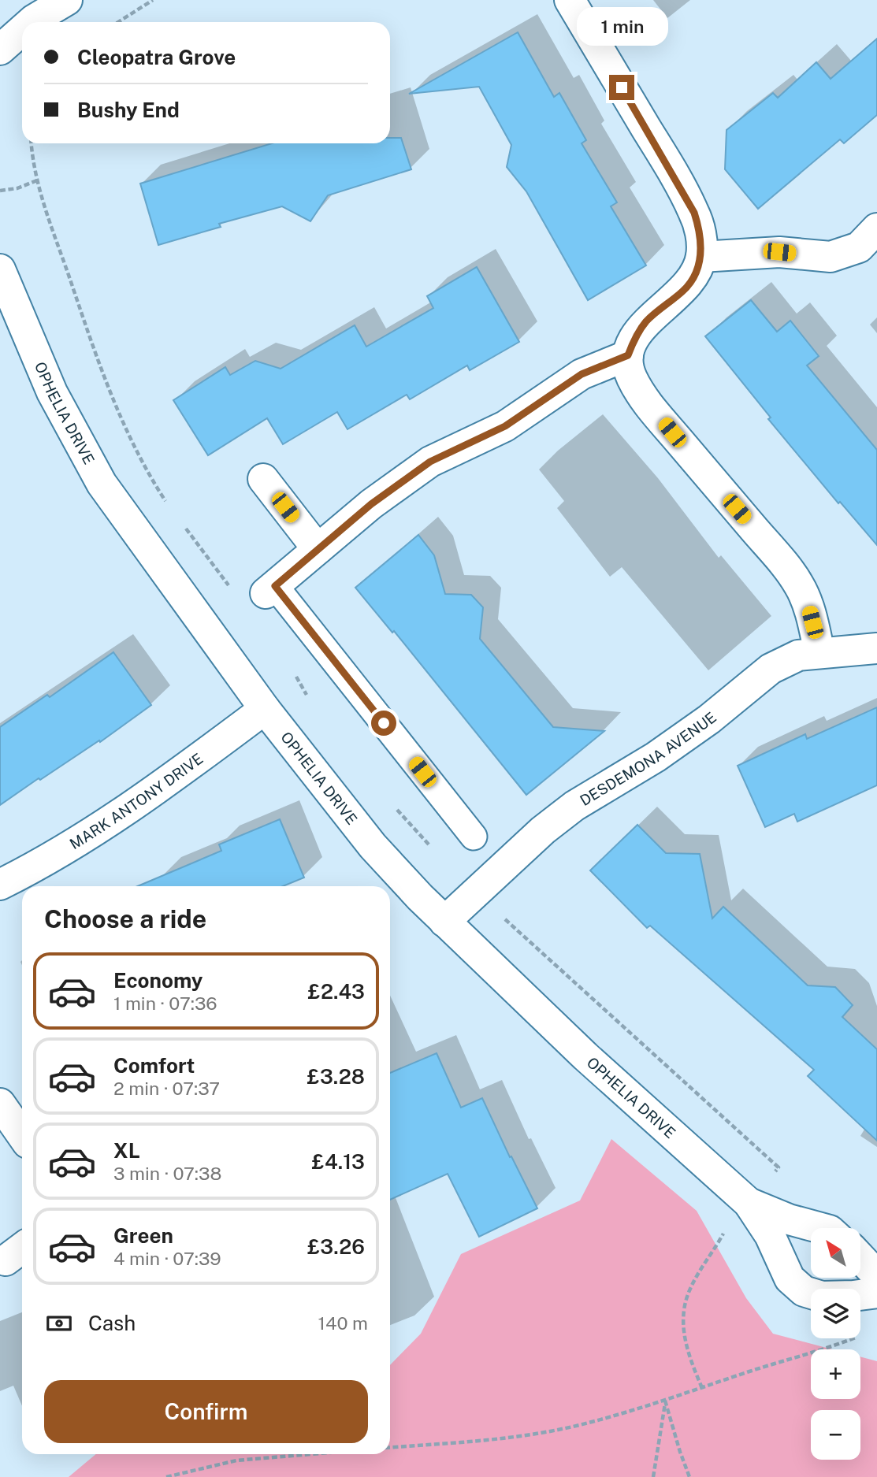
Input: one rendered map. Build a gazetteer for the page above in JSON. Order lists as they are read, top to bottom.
{
  "streets": {
    "street": ["OPHELIA DRIVE", "DESDEMONA AVENUE", "MARK ANTONY DRIVE"]
  },
  "crossings": [
    ["OPHELIA DRIVE", "DESDEMONA AVENUE"],
    ["OPHELIA DRIVE", "MARK ANTONY DRIVE"]
  ],
  "north": "top left",
  "page": {
    "bubble": "1 min",
    "banner": ["Cleopatra Grove", "Bushy End"],
    "heading": "Choose a ride",
    "list": [
      {
        "name": "Economy",
        "note": "1 min · 07:36",
        "value": "£2.43"
      },
      {
        "name": "Comfort",
        "note": "2 min · 07:37",
        "value": "£3.28"
      },
      {
        "name": "XL",
        "note": "3 min · 07:38",
        "value": "£4.13"
      },
      {
        "name": "Green",
        "note": "4 min · 07:39",
        "value": "£3.26"
      }
    ],
    "map_buttons": ["+", "−"],
    "pay": ["Cash", "140 m"],
    "buttons": "Confirm"
  }
}
